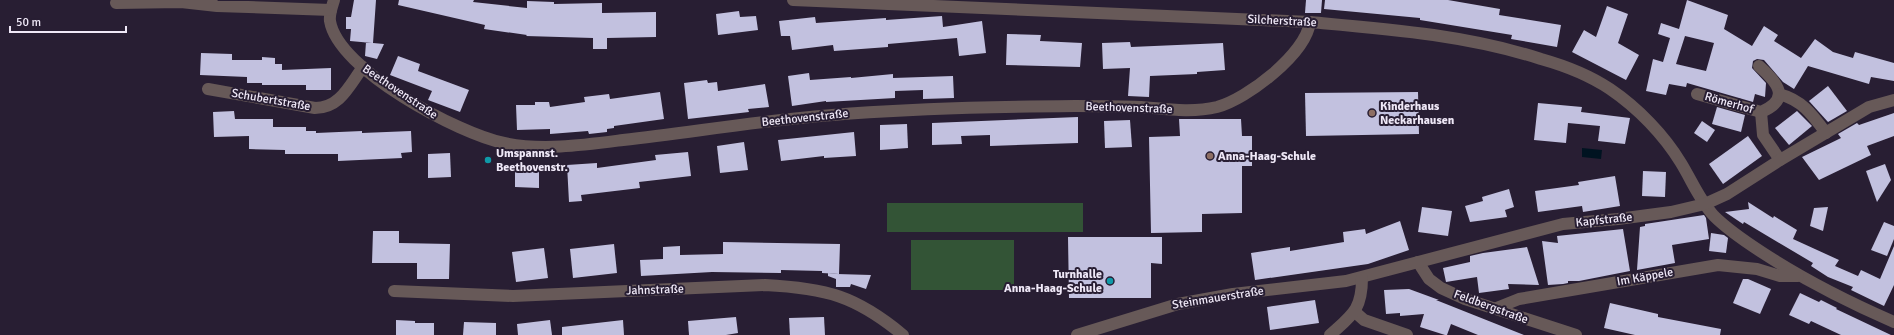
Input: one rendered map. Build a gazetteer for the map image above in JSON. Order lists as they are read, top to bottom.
{
  "streets": {
    "street": [
      "Silcherstraße",
      "Beethovenstraße",
      "Schubertstraße",
      "Römerhof",
      "Kapfstraße",
      "Im Käppele",
      "Jahnstraße",
      "Steinmauerstraße",
      "Feldbergstraße"
    ]
  },
  "crossings": [
    ["Silcherstraße", "Beethovenstraße"],
    ["Silcherstraße", "Kapfstraße"],
    ["Silcherstraße", "Im Käppele"],
    ["Beethovenstraße", "Schubertstraße"],
    ["Römerhof", "Kapfstraße"],
    ["Kapfstraße", "Im Käppele"],
    ["Kapfstraße", "Steinmauerstraße"],
    ["Kapfstraße", "Feldbergstraße"],
    ["Im Käppele", "Feldbergstraße"]
  ],
  "places": [
    "Kinderhaus Neckarhausen",
    "Anna-Haag-Schule",
    "Umspannst. Beethovenstr.",
    "Turnhalle Anna-Haag-Schule"
  ],
  "scale_bar": "50 m"
}
